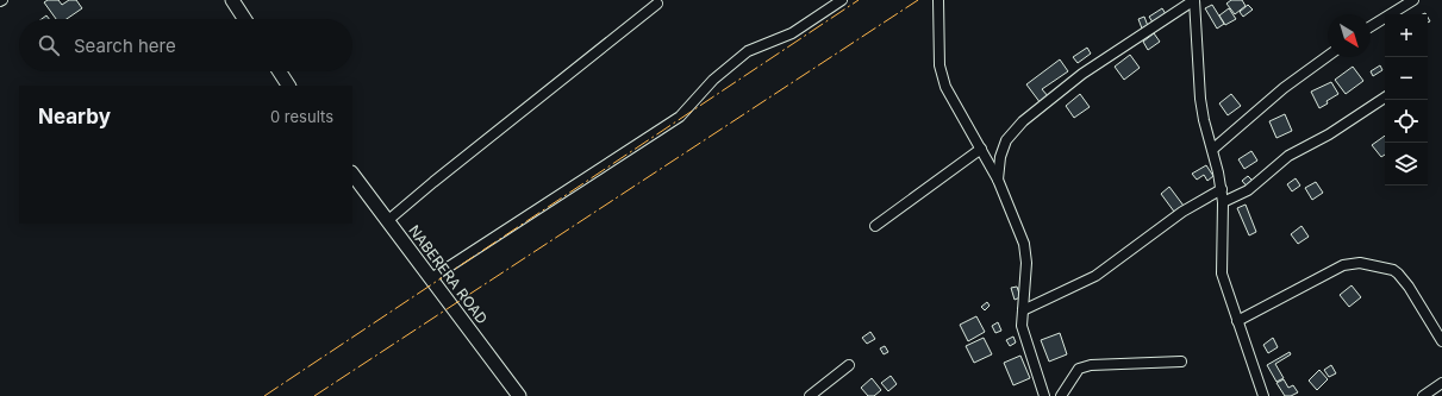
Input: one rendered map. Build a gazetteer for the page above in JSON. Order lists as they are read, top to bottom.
{
  "streets": {
    "street": ["NABERERA ROAD"]
  },
  "north": "bottom right",
  "page": {
    "map_buttons": ["+", "−"],
    "search": "Search here",
    "heading": ["Nearby", "0 results"]
  }
}
